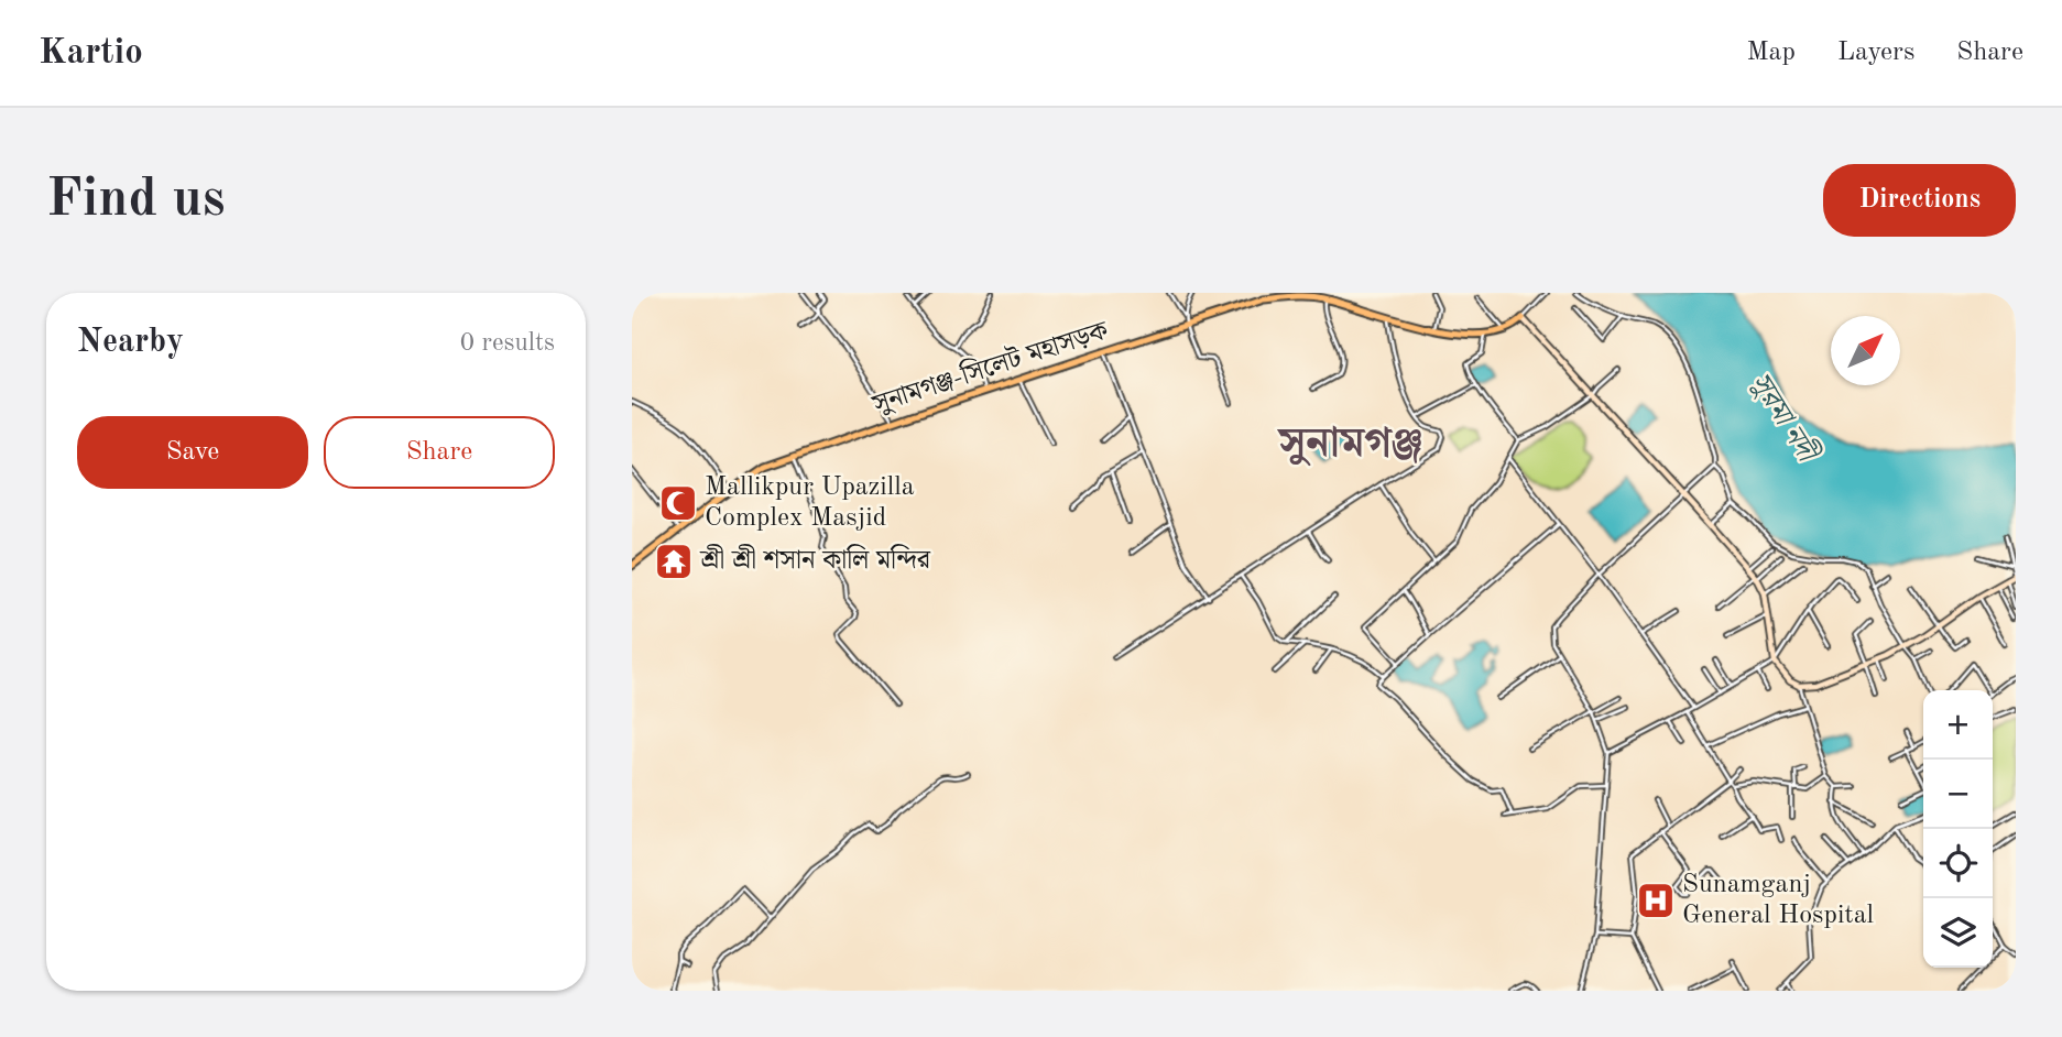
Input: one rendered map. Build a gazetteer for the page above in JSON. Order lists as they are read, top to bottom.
{
  "streets": {
    "main road": ["সুনামগঞ্জ-সিলেট মহাসড়ক"]
  },
  "districts": ["সুনামগঞ্জ"],
  "water": ["সুরমা নদী"],
  "places": {
    "mosque": ["Mallikpur Upazilla Complex Masjid"],
    "temple": ["শ্রী শ্রী শসান কালি মন্দির"],
    "hospital": ["Sunamganj General Hospital"]
  },
  "north": "top right",
  "page": {
    "header": "Kartio",
    "nav": ["Map", "Layers", "Share"],
    "buttons": [
      "Directions",
      ["Save", "Share"]
    ],
    "title": "Find us",
    "heading": ["Nearby", "0 results"],
    "map_buttons": ["+", "−"]
  }
}
